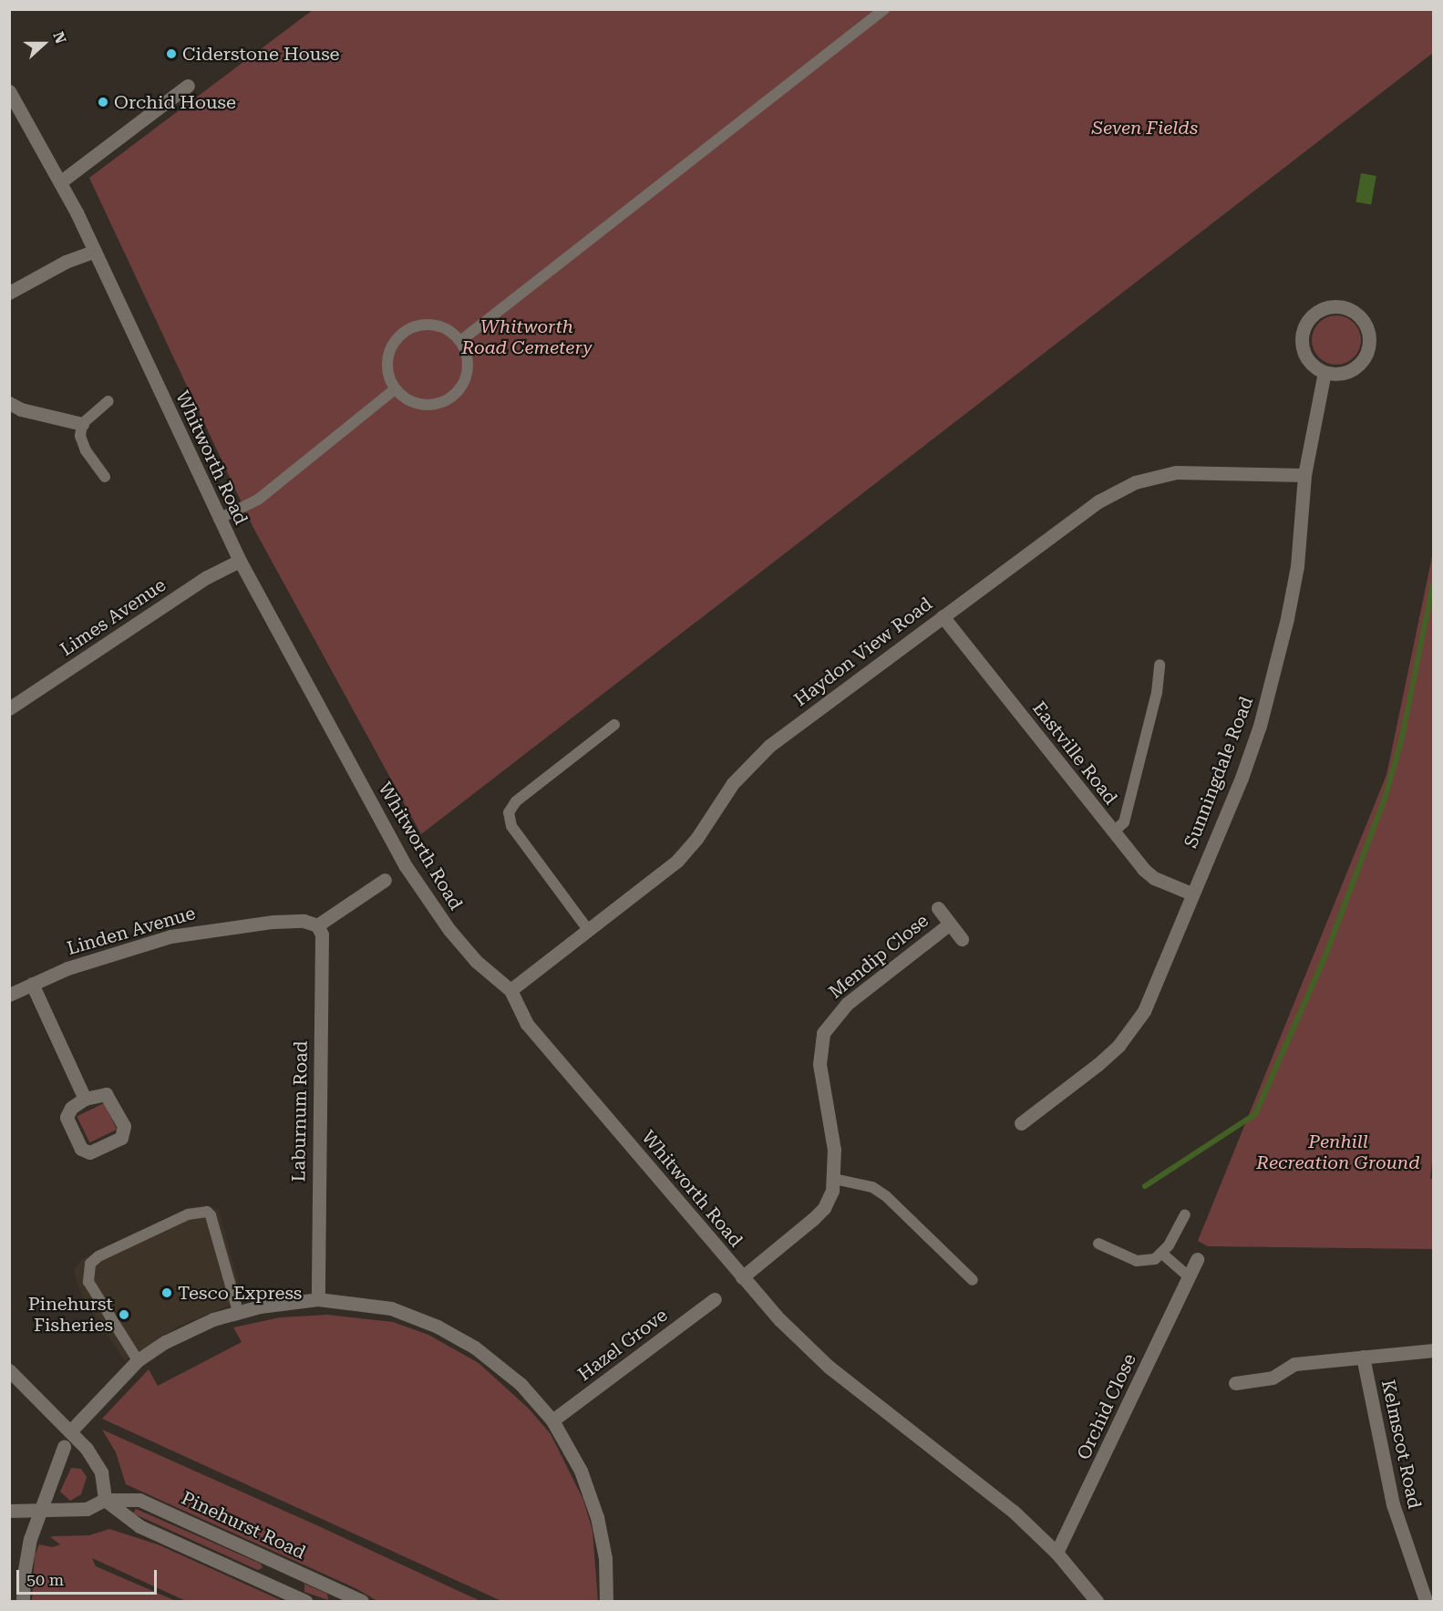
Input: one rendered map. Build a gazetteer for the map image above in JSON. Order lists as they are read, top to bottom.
{
  "streets": {
    "street": [
      "Whitworth Road",
      "Limes Avenue",
      "Haydon View Road",
      "Eastville Road",
      "Sunningdale Road",
      "Linden Avenue",
      "Mendip Close",
      "Laburnum Road",
      "Hazel Grove",
      "Orchid Close",
      "Kelmscot Road",
      "Pinehurst Road"
    ]
  },
  "crossings": [
    ["Whitworth Road", "Limes Avenue"],
    ["Whitworth Road", "Haydon View Road"],
    ["Whitworth Road", "Mendip Close"],
    ["Whitworth Road", "Orchid Close"],
    ["Haydon View Road", "Eastville Road"],
    ["Haydon View Road", "Sunningdale Road"],
    ["Eastville Road", "Sunningdale Road"],
    ["Linden Avenue", "Laburnum Road"]
  ],
  "parks": ["Seven Fields", "Whitworth Road Cemetery", "Penhill Recreation Ground"],
  "places": [
    "Ciderstone House",
    "Orchid House",
    "Tesco Express",
    "Pinehurst Fisheries"
  ],
  "scale_bar": "50 m",
  "north": "right"
}
